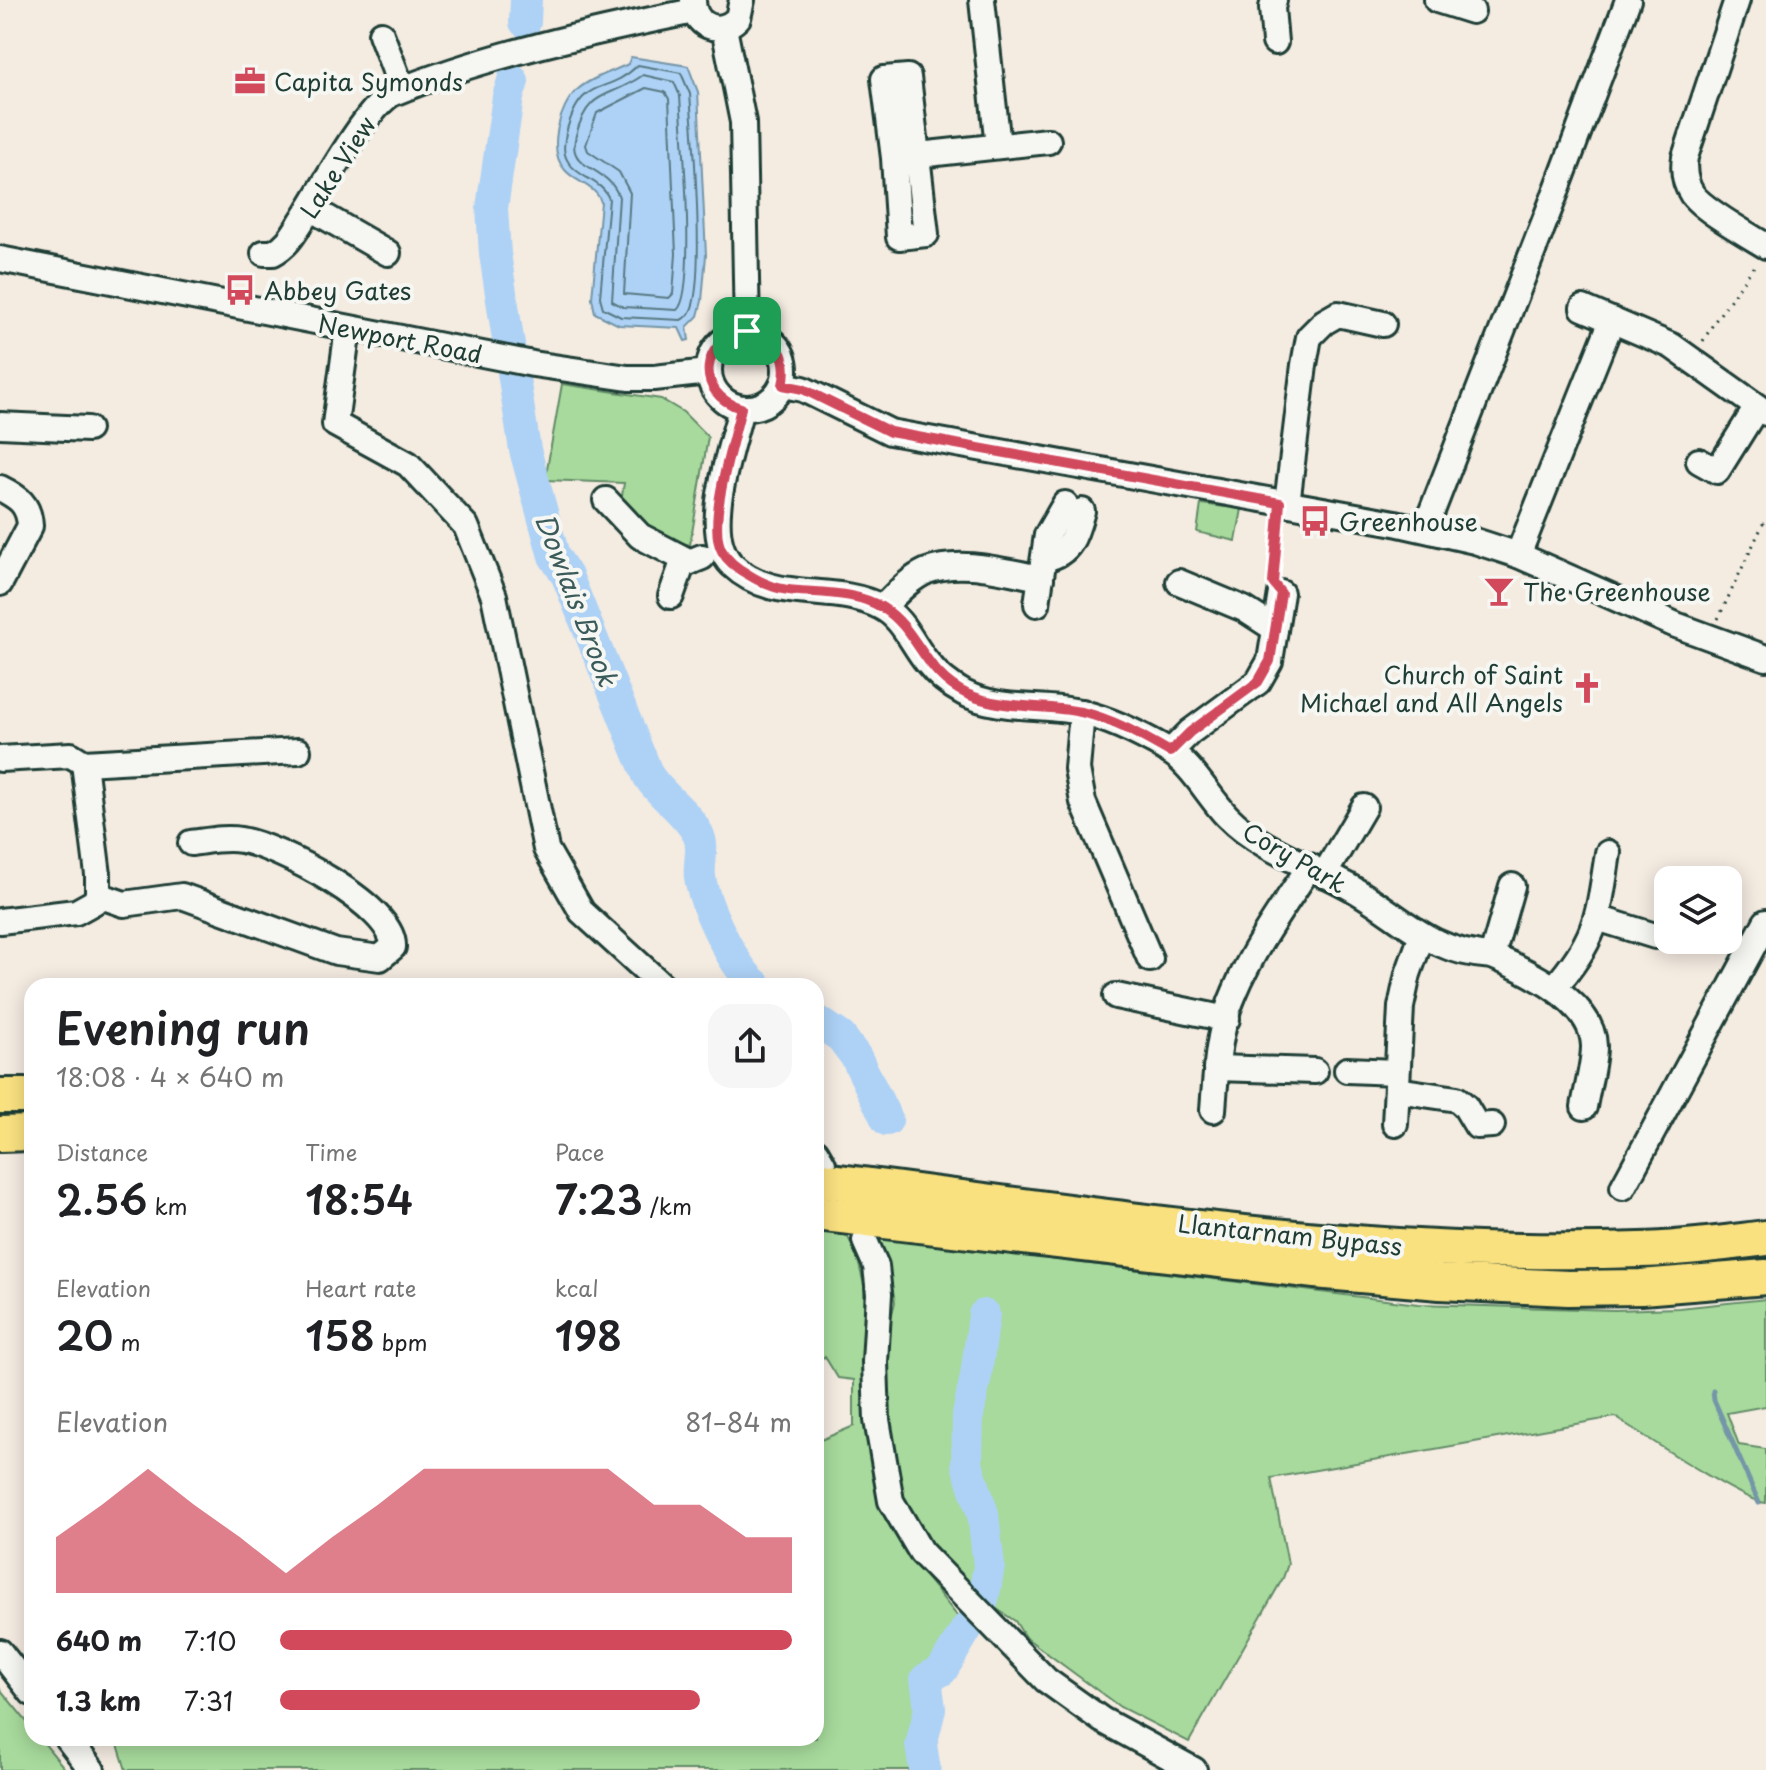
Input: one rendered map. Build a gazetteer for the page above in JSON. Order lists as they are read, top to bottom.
{
  "streets": {
    "highway": ["Llantarnam Bypass"],
    "street": ["Lake View", "Newport Road", "Cory Park"]
  },
  "water": ["Dowlais Brook"],
  "places": {
    "office": ["Capita Symonds"],
    "bus stop": ["Abbey Gates", "Greenhouse"],
    "bar": ["The Greenhouse"],
    "church": ["Church of Saint Michael and All Angels"]
  },
  "page": {
    "heading": ["Evening run", "18:08 · 4 × 640 m"],
    "stats": [
      ["Distance", "2.56 km"],
      ["Time", "18:54"],
      ["Pace", "7:23 /km"],
      ["Elevation", "20 m"],
      ["Heart rate", "158 bpm"],
      ["kcal", "198"]
    ],
    "chart": ["Elevation", "81–84 m"],
    "list": [
      {
        "name": "640 m",
        "note": "7:10"
      },
      {
        "name": "1.3 km",
        "note": "7:31"
      }
    ]
  }
}
